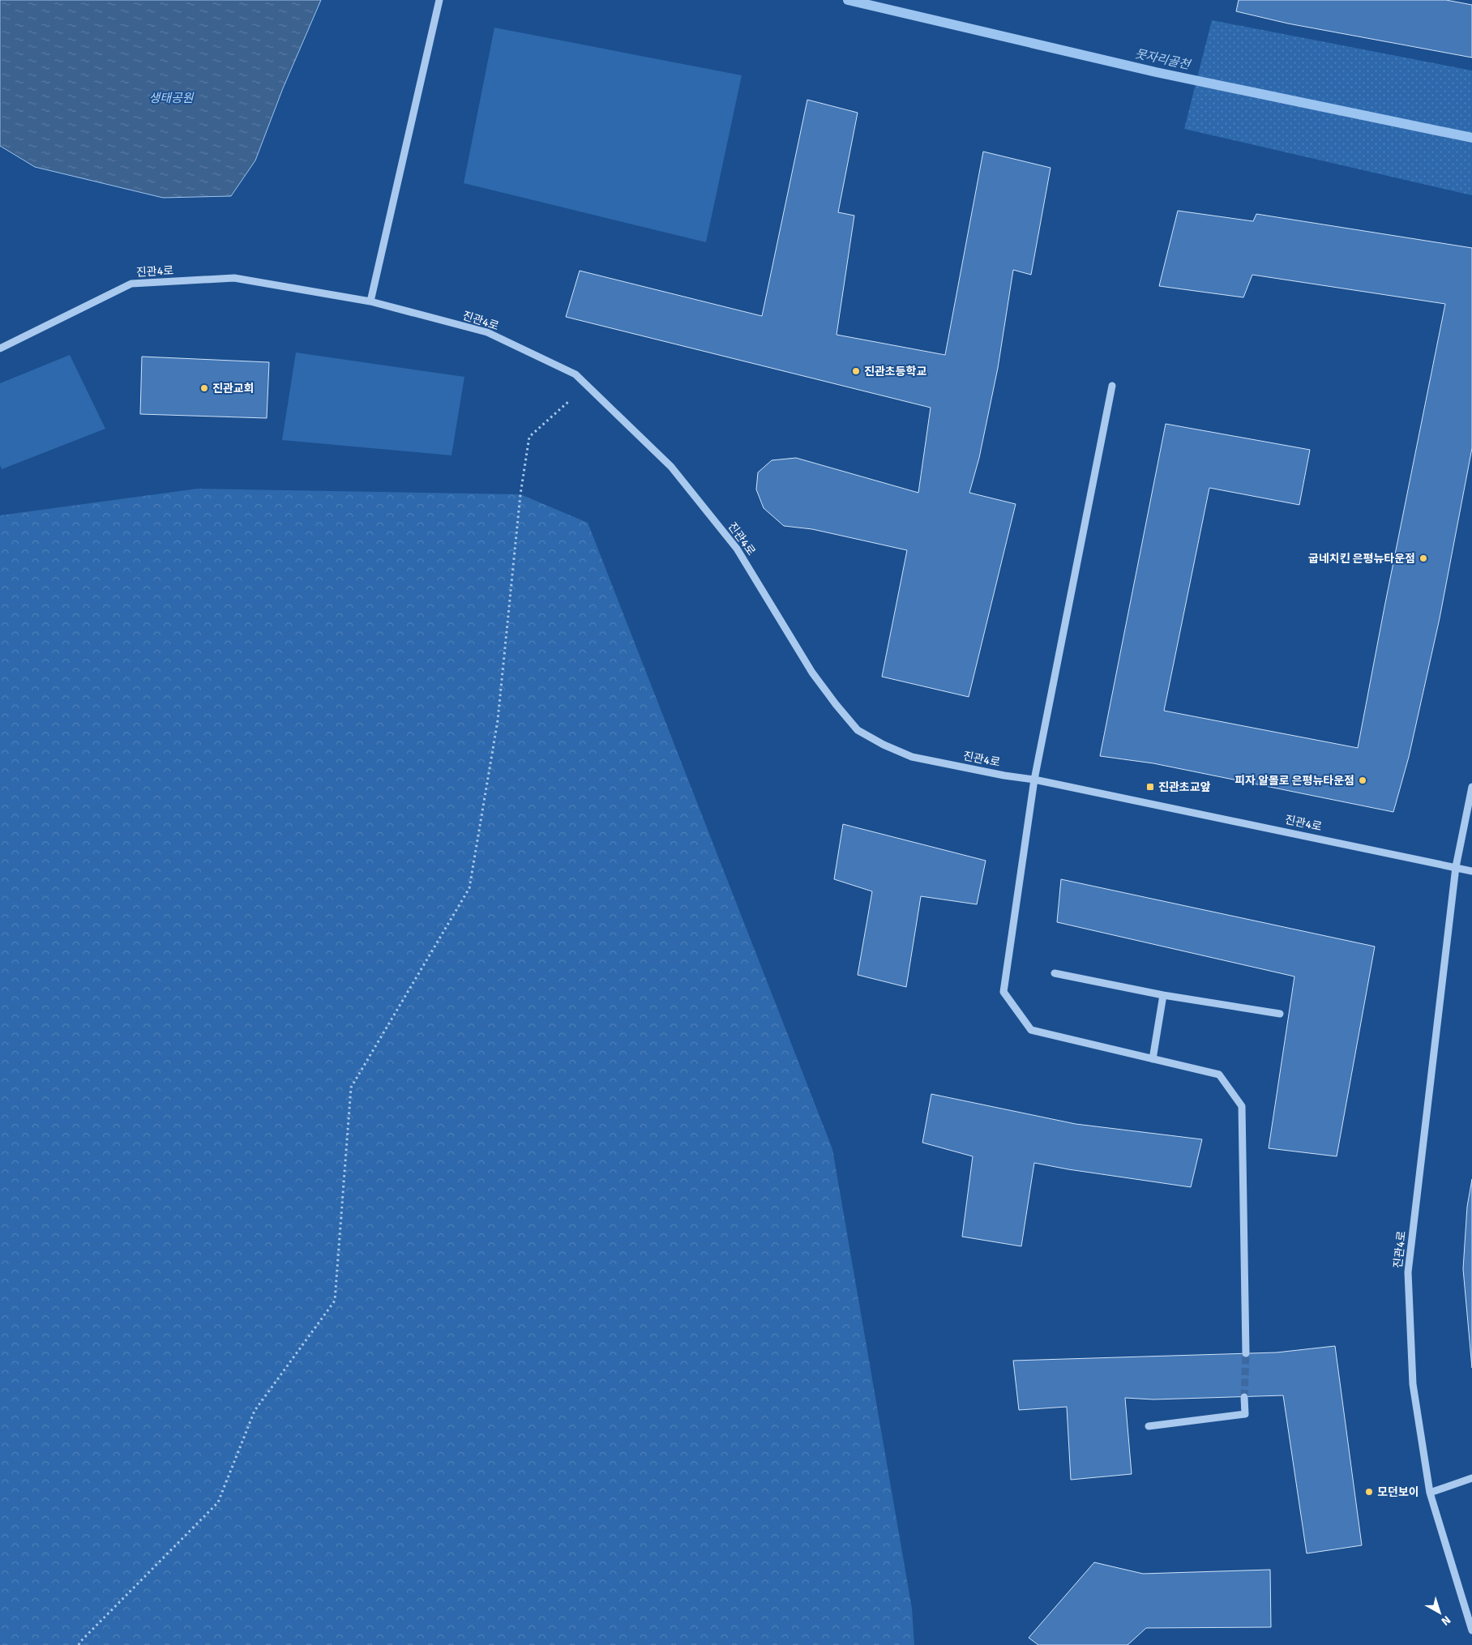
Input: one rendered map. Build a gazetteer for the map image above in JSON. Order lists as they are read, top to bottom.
{
  "streets": {
    "street": ["진관4로"]
  },
  "water": ["못자리골천", "생태공원"],
  "places": {
    "other": [
      "진관초등학교",
      "진관교회",
      "굽네치킨 은평뉴타운점",
      "피자 알볼로 은평뉴타운점",
      "모던보이"
    ],
    "transit": ["진관초교앞"]
  },
  "north": "bottom right"
}
